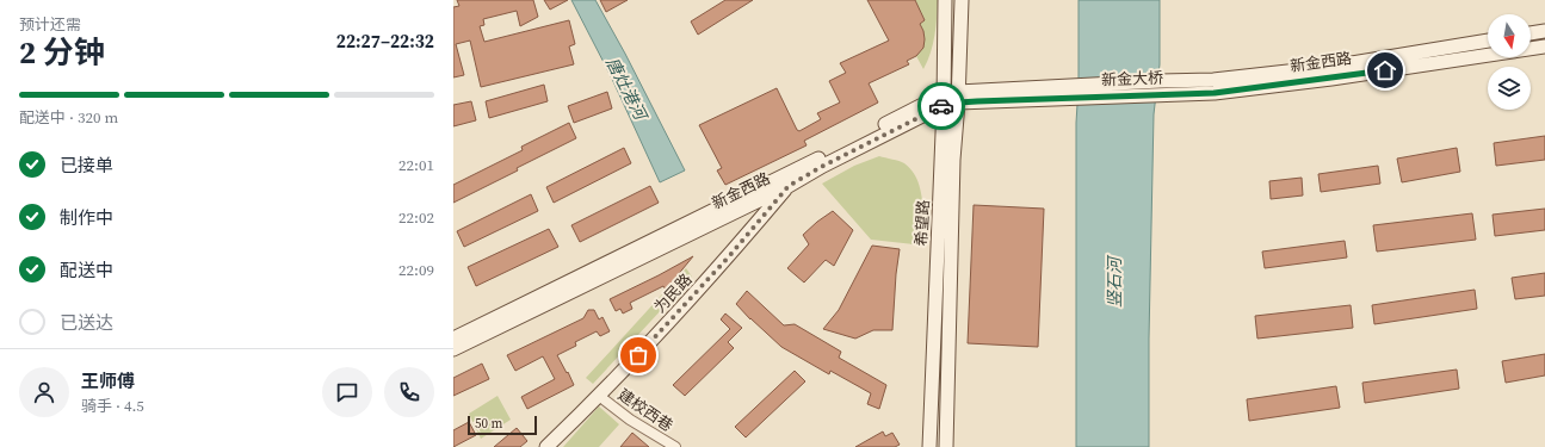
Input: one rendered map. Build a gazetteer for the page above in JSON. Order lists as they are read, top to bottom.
{
  "streets": {
    "main road": [
      "新金西路",
      "新金大桥",
      "希望路",
      "为民路"
    ],
    "street": ["建校西巷"]
  },
  "crossings": [
    ["新金西路", "新金大桥"],
    ["新金西路", "希望路"],
    ["新金西路", "为民路"],
    ["为民路", "建校西巷"]
  ],
  "water": ["唐灶港河", "竖石河"],
  "scale_bar": "50 m",
  "north": "bottom",
  "page": {
    "heading": ["2 分钟", "预计还需", "22:27–22:32"],
    "panel": ["王师傅", "骑手 · 4.5"],
    "bar": "配送中 · 320 m",
    "list": [
      ["已接单", "22:01"],
      ["制作中", "22:02"],
      ["配送中", "22:09"],
      "已送达"
    ],
    "scale": "50 m"
  }
}
